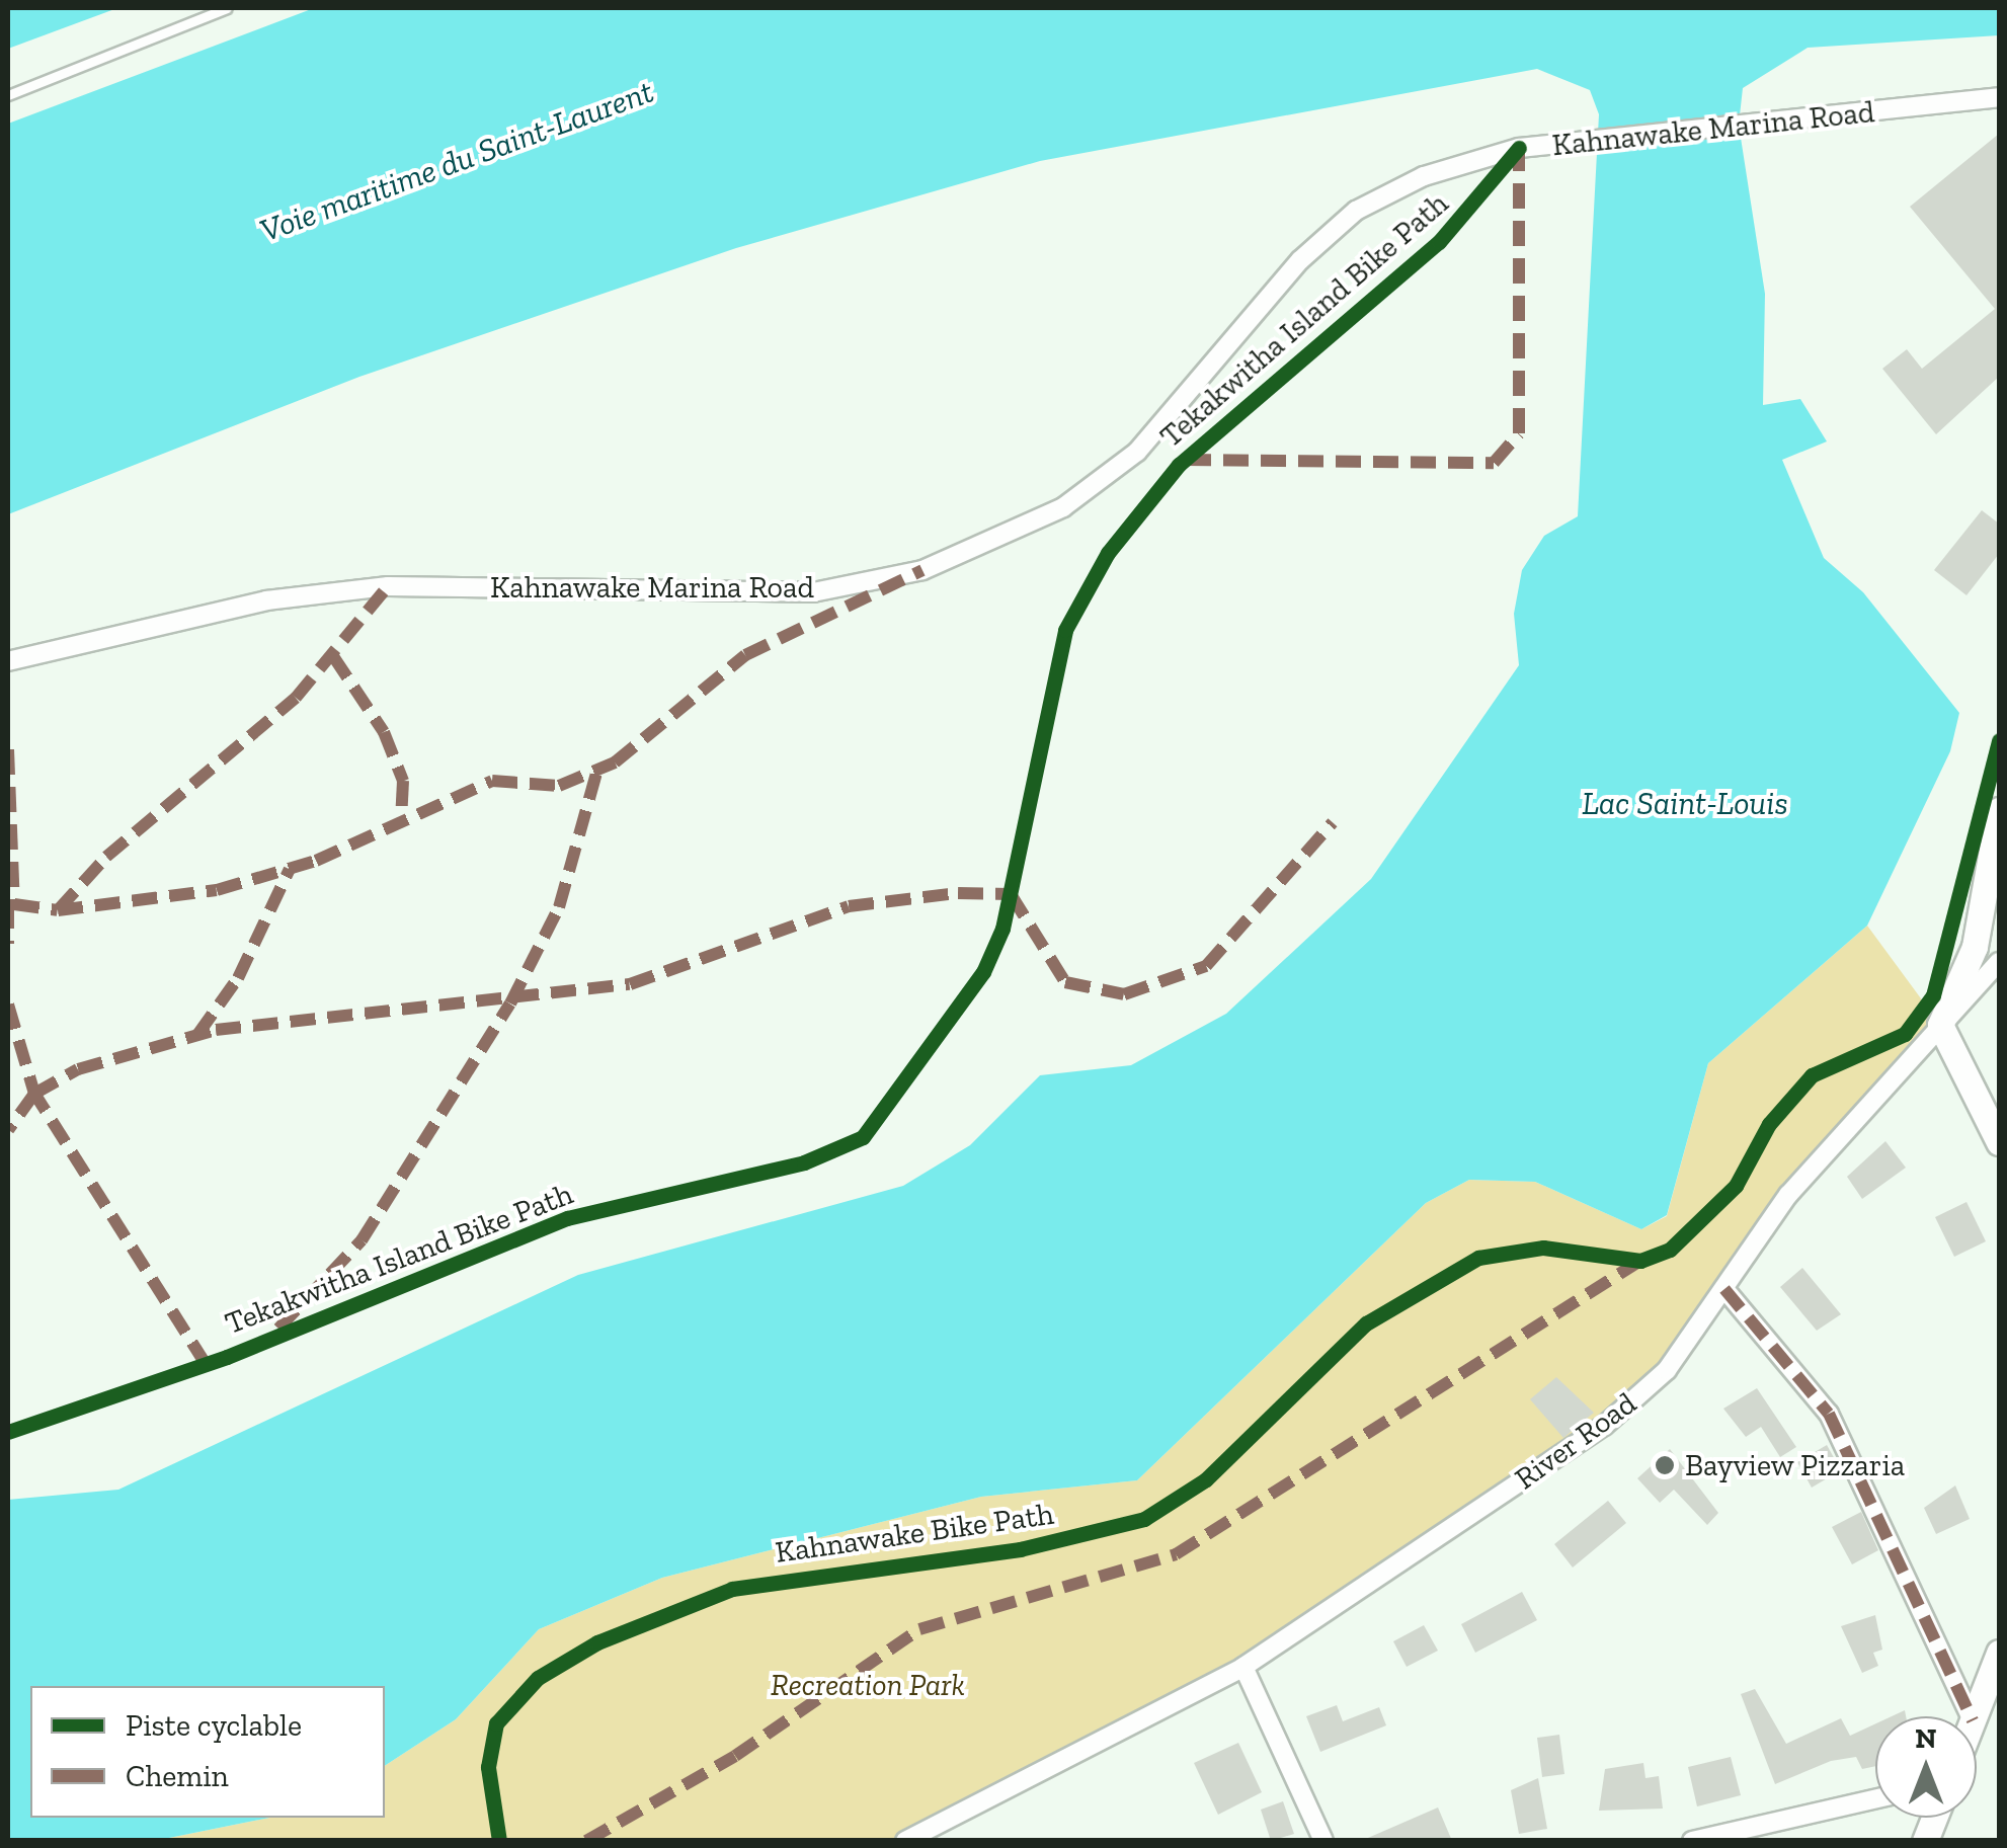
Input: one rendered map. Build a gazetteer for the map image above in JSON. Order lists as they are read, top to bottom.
{
  "streets": {
    "street": ["Kahnawake Marina Road", "River Road"],
    "cycle path": ["Tekakwitha Island Bike Path", "Kahnawake Bike Path"]
  },
  "water": ["Voie maritime du Saint-Laurent", "Lac Saint-Louis"],
  "parks": ["Recreation Park"],
  "places": ["Bayview Pizzaria"],
  "legend": ["Piste cyclable", "Chemin"],
  "north": "top"
}
